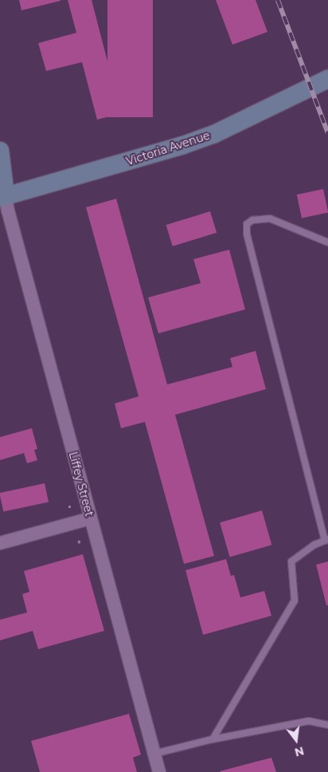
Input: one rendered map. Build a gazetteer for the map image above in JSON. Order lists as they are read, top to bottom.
{
  "streets": {
    "main road": ["Victoria Avenue"],
    "street": ["Liffey Street"]
  },
  "crossings": [
    ["Victoria Avenue", "Liffey Street"]
  ],
  "north": "bottom"
}
